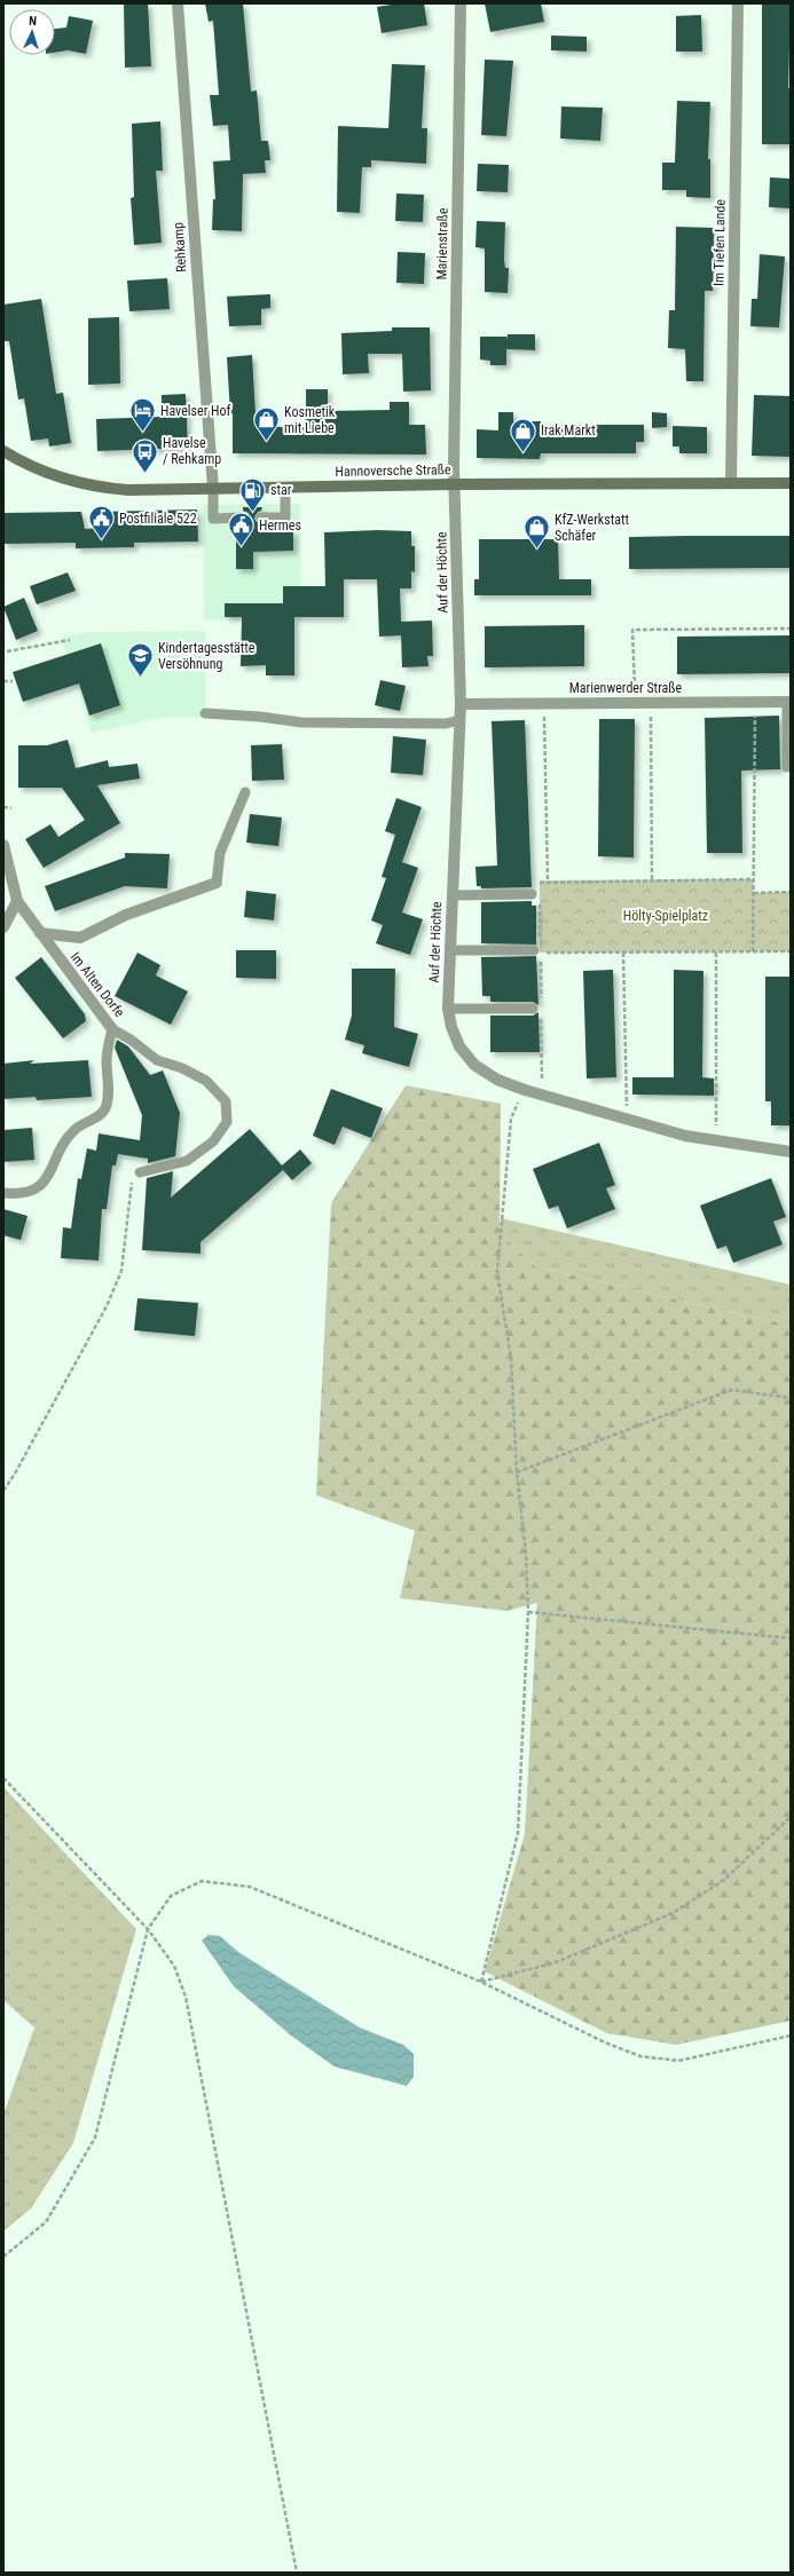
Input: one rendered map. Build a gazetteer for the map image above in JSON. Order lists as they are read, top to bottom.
{
  "streets": {
    "street": [
      "Im Tiefen Lande",
      "Marienstraße",
      "Rehkamp",
      "Hannoversche Straße",
      "Auf der Höchte",
      "Marienwerder Straße",
      "Im Alten Dorfe"
    ]
  },
  "crossings": [
    ["Im Tiefen Lande", "Hannoversche Straße"],
    ["Marienstraße", "Hannoversche Straße"],
    ["Marienstraße", "Auf der Höchte"],
    ["Rehkamp", "Hannoversche Straße"],
    ["Hannoversche Straße", "Auf der Höchte"],
    ["Auf der Höchte", "Marienwerder Straße"]
  ],
  "parks": ["Hölty-Spielplatz"],
  "places": {
    "hotel": ["Havelser Hof"],
    "shop": ["Kosmetik mit Liebe", "Irak Markt", "KfZ-Werkstatt Schäfer"],
    "bus stop": ["Havelse / Rehkamp"],
    "fuel station": ["star"],
    "public building": ["Postfiliale 522", "Hermes"],
    "school or university": ["Kindertagesstätte Versöhnung"]
  },
  "north": "top"
}
